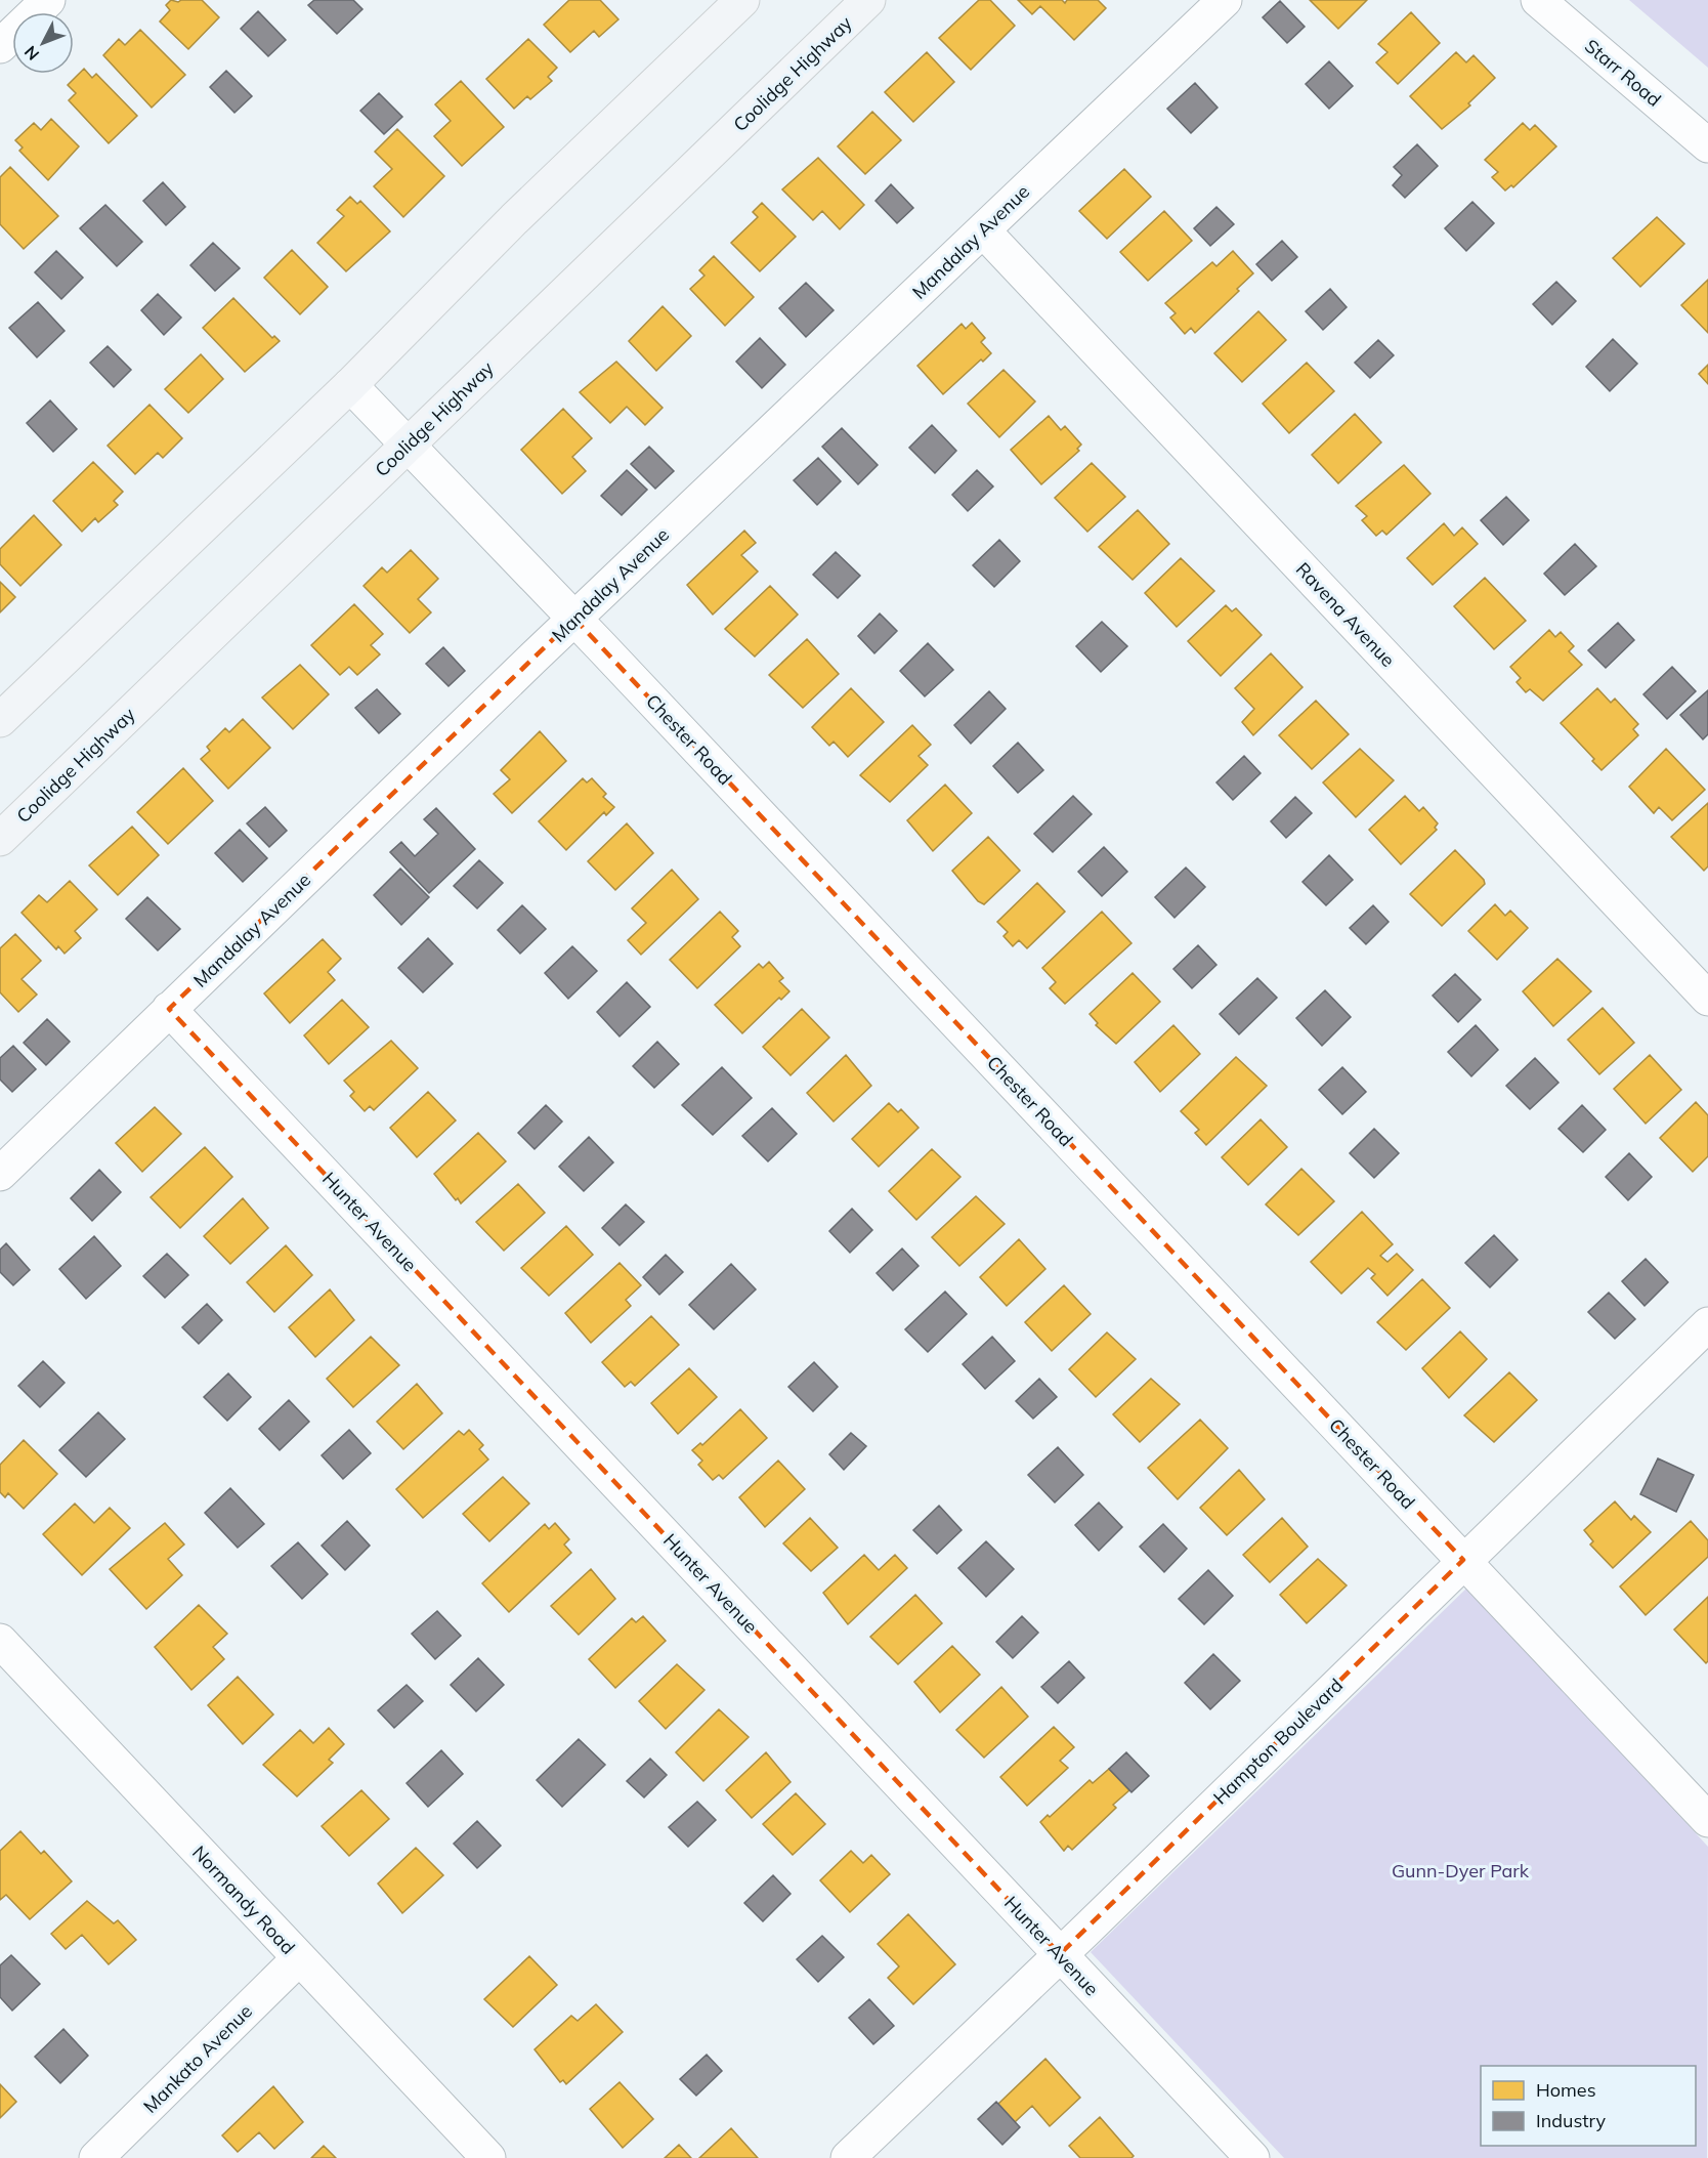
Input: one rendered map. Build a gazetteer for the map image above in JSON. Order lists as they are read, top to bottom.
{
  "streets": {
    "main road": ["Coolidge Highway"],
    "street": [
      "Starr Road",
      "Mandalay Avenue",
      "Ravena Avenue",
      "Chester Road",
      "Hunter Avenue",
      "Hampton Boulevard",
      "Normandy Road",
      "Mankato Avenue"
    ]
  },
  "crossings": [
    ["Coolidge Highway", "Chester Road"],
    ["Mandalay Avenue", "Ravena Avenue"],
    ["Mandalay Avenue", "Chester Road"],
    ["Mandalay Avenue", "Hunter Avenue"],
    ["Chester Road", "Hampton Boulevard"],
    ["Hunter Avenue", "Hampton Boulevard"],
    ["Normandy Road", "Mankato Avenue"]
  ],
  "parks": ["Gunn-Dyer Park"],
  "legend": ["Homes", "Industry"],
  "north": "bottom left"
}
